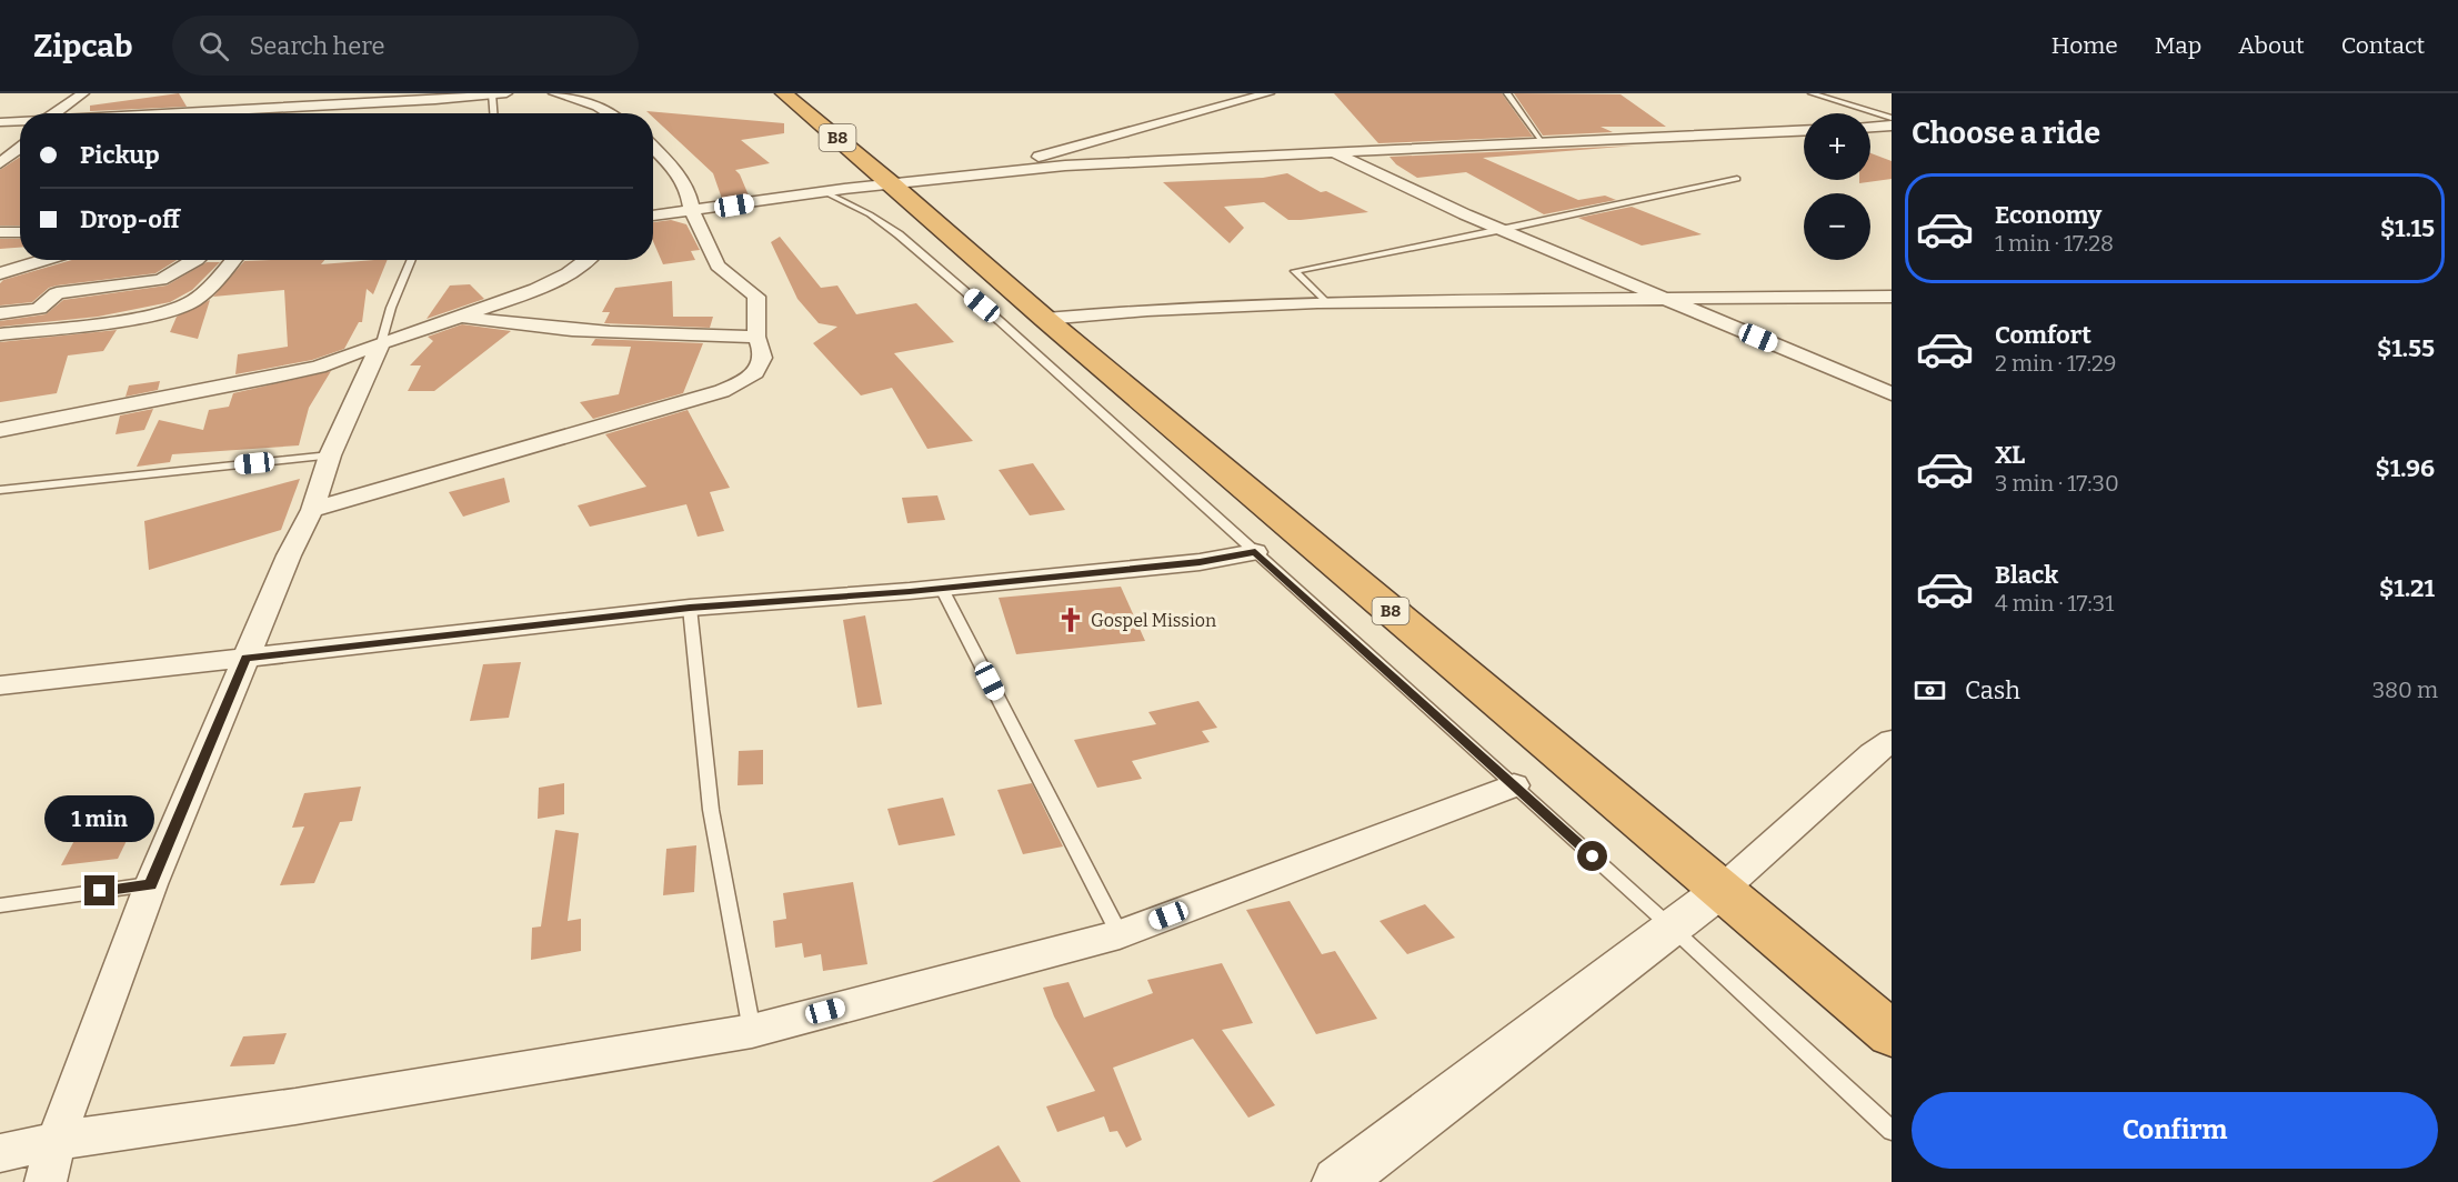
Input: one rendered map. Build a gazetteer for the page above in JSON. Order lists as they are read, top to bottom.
{
  "streets": {
    "highway": ["B8"]
  },
  "places": {
    "church": ["Gospel Mission"]
  },
  "page": {
    "header": "Zipcab",
    "search": "Search here",
    "nav": [
      "Home",
      "Map",
      "About",
      "Contact"
    ],
    "heading": "Choose a ride",
    "map_buttons": ["+", "−"],
    "banner": ["Pickup", "Drop-off"],
    "list": [
      {
        "name": "Economy",
        "note": "1 min · 17:28",
        "value": "$1.15"
      },
      {
        "name": "Comfort",
        "note": "2 min · 17:29",
        "value": "$1.55"
      },
      {
        "name": "XL",
        "note": "3 min · 17:30",
        "value": "$1.96"
      },
      {
        "name": "Black",
        "note": "4 min · 17:31",
        "value": "$1.21"
      }
    ],
    "pay": ["Cash", "380 m"],
    "bubble": "1 min",
    "buttons": "Confirm"
  }
}
